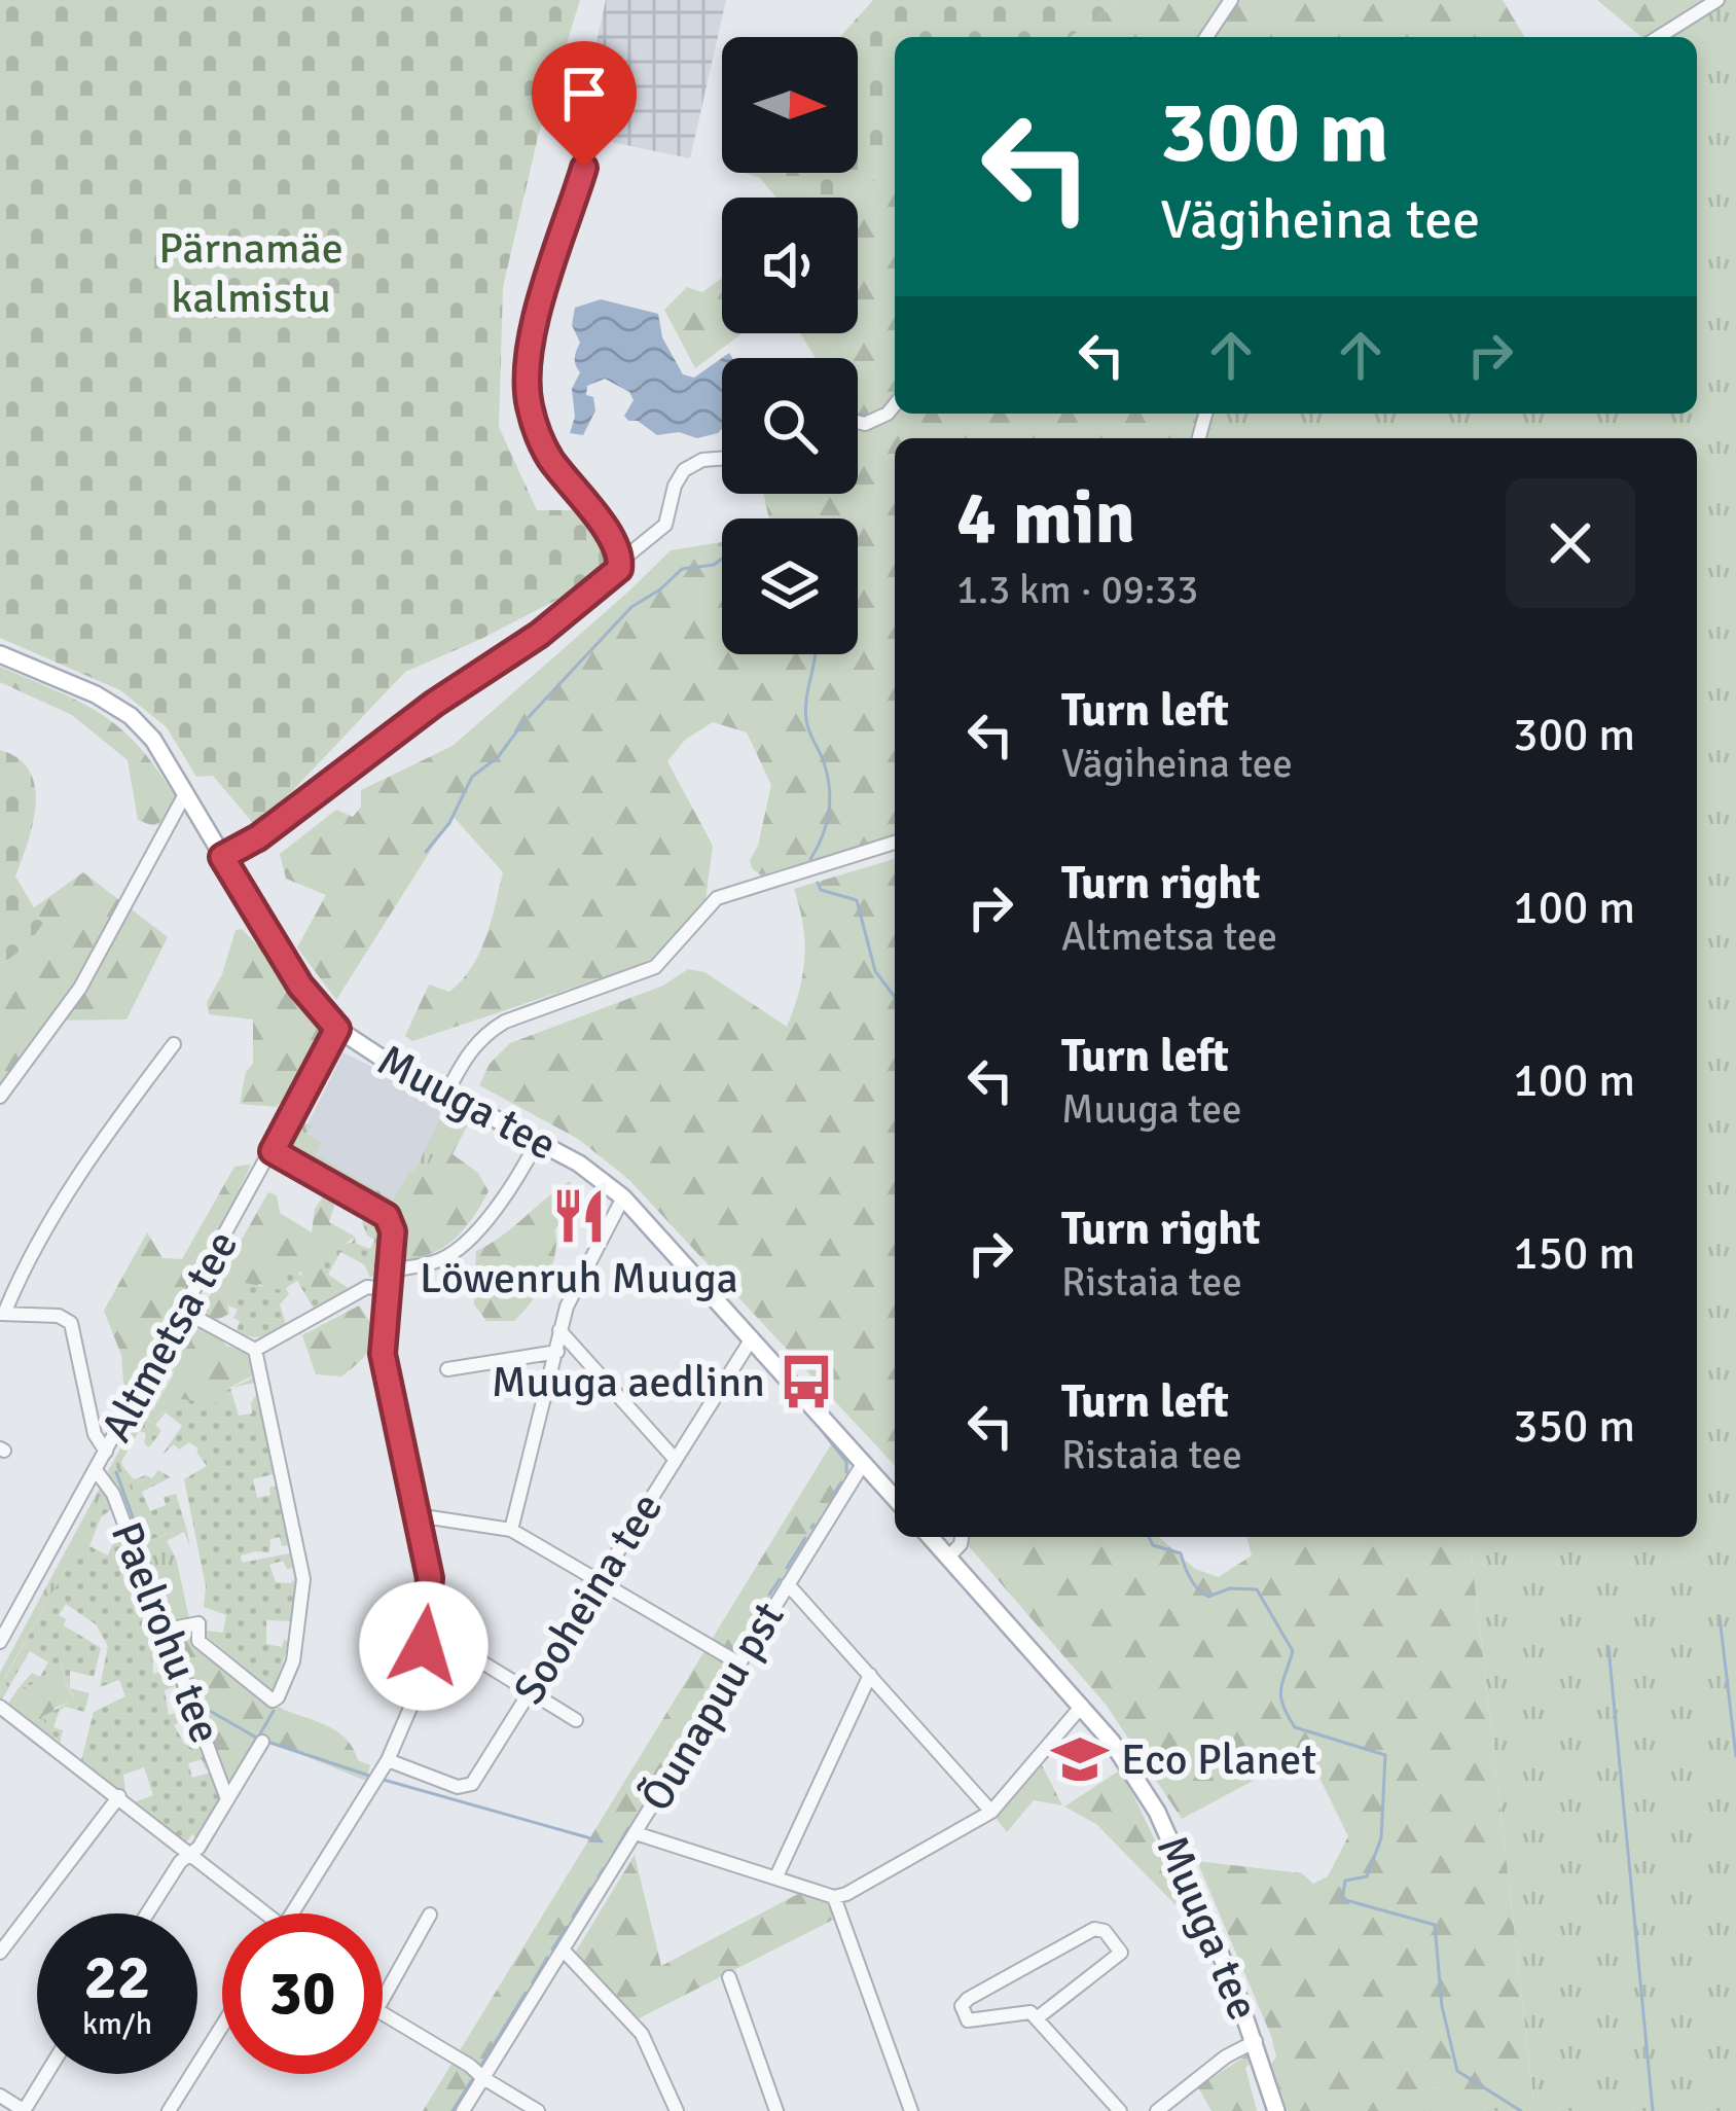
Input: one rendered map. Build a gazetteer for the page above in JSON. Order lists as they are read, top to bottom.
{
  "streets": {
    "main road": ["Muuga tee"],
    "street": [
      "Altmetsa tee",
      "Sooheina tee",
      "Paelrohu tee",
      "Õunapuu pst"
    ]
  },
  "crossings": [
    ["Muuga tee", "Altmetsa tee"],
    ["Muuga tee", "Sooheina tee"],
    ["Muuga tee", "Õunapuu pst"],
    ["Altmetsa tee", "Paelrohu tee"]
  ],
  "parks": ["Pärnamäe kalmistu"],
  "places": {
    "restaurant": ["Löwenruh Muuga"],
    "bus stop": ["Muuga aedlinn"],
    "school or university": ["Eco Planet"]
  },
  "north": "right",
  "page": {
    "turn": ["300 m", "Vägiheina tee"],
    "heading": ["4 min", "1.3 km · 09:33"],
    "list": [
      {
        "name": "Turn left",
        "note": "Vägiheina tee",
        "value": "300 m"
      },
      {
        "name": "Turn right",
        "note": "Altmetsa tee",
        "value": "100 m"
      },
      {
        "name": "Turn left",
        "note": "Muuga tee",
        "value": "100 m"
      },
      {
        "name": "Turn right",
        "note": "Ristaia tee",
        "value": "150 m"
      },
      {
        "name": "Turn left",
        "note": "Ristaia tee",
        "value": "350 m"
      }
    ],
    "speed": "22 km/h",
    "limit": "30"
  }
}
